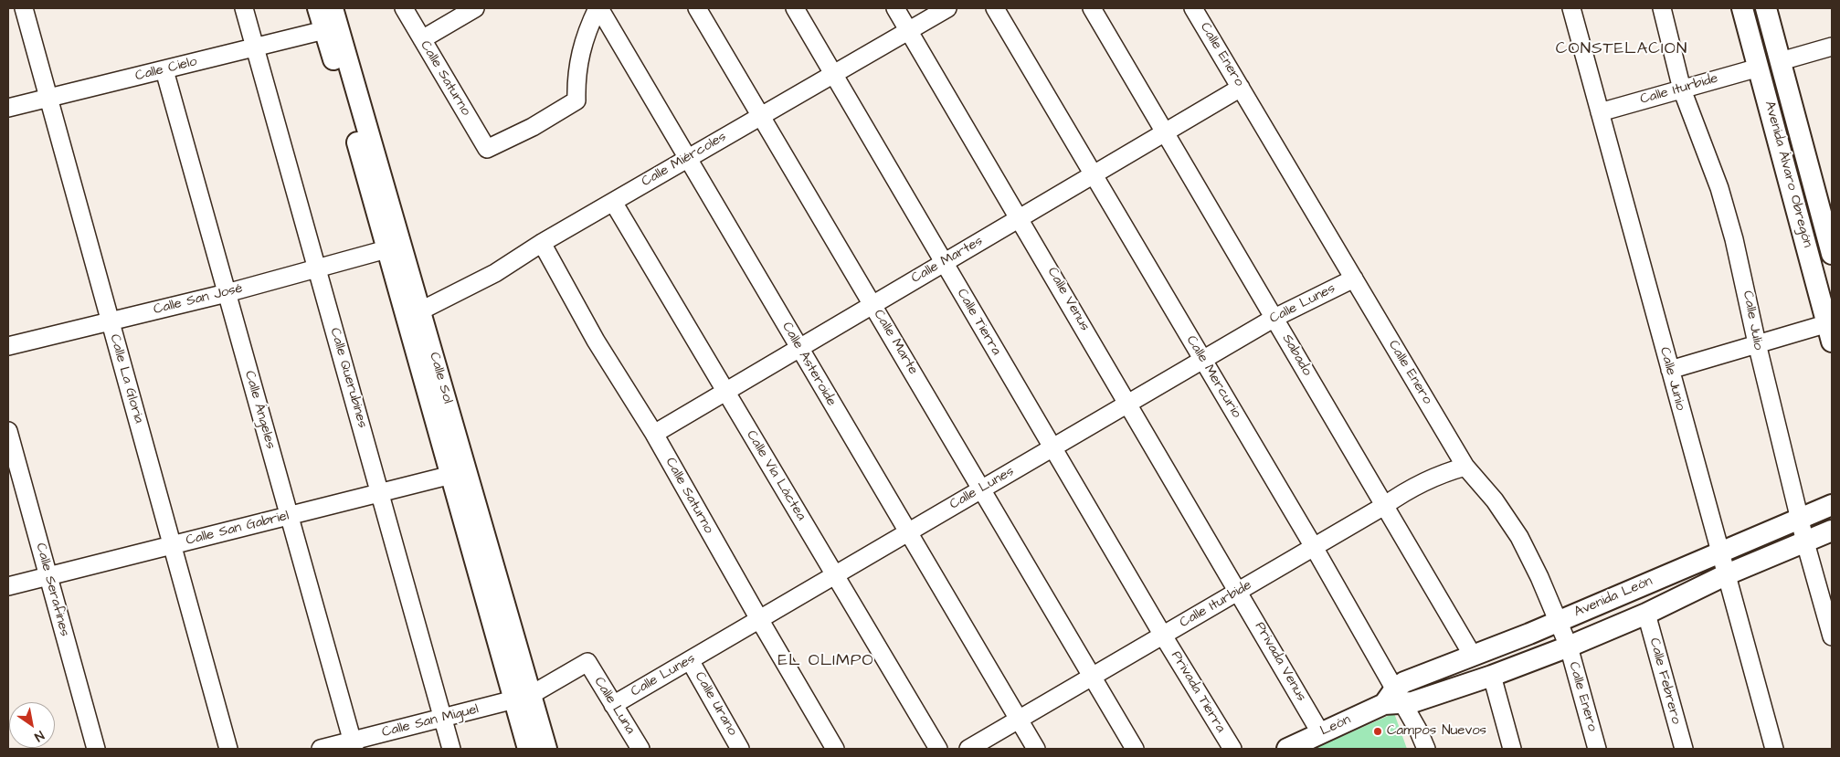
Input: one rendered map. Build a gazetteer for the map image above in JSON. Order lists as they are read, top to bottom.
{
  "streets": {
    "street": [
      "Calle Enero",
      "Calle Cielo",
      "Calle Saturno",
      "Calle Iturbide",
      "Calle Miércoles",
      "Avenida Álvaro Obregón",
      "Calle Martes",
      "Calle San José",
      "Calle Venus",
      "Calle Lunes",
      "Calle Julio",
      "Calle Tierra",
      "Calle Marte",
      "Sabado",
      "Calle Asteroide",
      "Calle Mercurio",
      "Calle Querubines",
      "Calle Sol",
      "Calle La Gloria",
      "Calle Junio",
      "Calle Ángeles",
      "Calle Vía Láctea",
      "Calle San Gabriel",
      "Calle Serafines",
      "Avenida León",
      "Privada Venus",
      "Calle Febrero",
      "Privada Tierra",
      "Calle Urano",
      "Calle Luna",
      "Calle San Miguel",
      "León"
    ]
  },
  "crossings": [
    ["Calle Enero", "Calle Iturbide"],
    ["Calle Enero", "Calle Martes"],
    ["Calle Enero", "Calle Lunes"],
    ["Calle Enero", "Avenida León"],
    ["Calle Cielo", "Calle Querubines"],
    ["Calle Cielo", "Calle Sol"],
    ["Calle Cielo", "Calle La Gloria"],
    ["Calle Cielo", "Calle Ángeles"],
    ["Calle Saturno", "Calle Miércoles"],
    ["Calle Saturno", "Calle Martes"],
    ["Calle Saturno", "Calle Lunes"],
    ["Calle Saturno", "Calle Asteroide"],
    ["Calle Iturbide", "Avenida Álvaro Obregón"],
    ["Calle Iturbide", "Calle Venus"],
    ["Calle Iturbide", "Calle Julio"],
    ["Calle Iturbide", "Calle Tierra"],
    ["Calle Iturbide", "Calle Marte"],
    ["Calle Iturbide", "Sabado"],
    ["Calle Iturbide", "Calle Asteroide"],
    ["Calle Iturbide", "Calle Mercurio"],
    ["Calle Iturbide", "Calle Junio"],
    ["Calle Iturbide", "Privada Venus"],
    ["Calle Iturbide", "Privada Tierra"],
    ["Calle Miércoles", "Calle Venus"],
    ["Calle Miércoles", "Calle Tierra"],
    ["Calle Miércoles", "Calle Marte"],
    ["Calle Miércoles", "Calle Asteroide"],
    ["Calle Miércoles", "Calle Sol"],
    ["Calle Miércoles", "Calle Vía Láctea"],
    ["Calle Martes", "Calle Venus"],
    ["Calle Martes", "Calle Tierra"],
    ["Calle Martes", "Calle Marte"],
    ["Calle Martes", "Sabado"],
    ["Calle Martes", "Calle Asteroide"],
    ["Calle Martes", "Calle Mercurio"],
    ["Calle Martes", "Calle Vía Láctea"],
    ["Calle San José", "Calle Querubines"],
    ["Calle San José", "Calle Sol"],
    ["Calle San José", "Calle La Gloria"],
    ["Calle San José", "Calle Ángeles"],
    ["Calle Venus", "Calle Lunes"],
    ["Calle Venus", "Privada Venus"],
    ["Calle Lunes", "Calle Tierra"],
    ["Calle Lunes", "Calle Marte"],
    ["Calle Lunes", "Sabado"],
    ["Calle Lunes", "Calle Asteroide"],
    ["Calle Lunes", "Calle Mercurio"],
    ["Calle Lunes", "Calle Vía Láctea"],
    ["Calle Lunes", "Calle Urano"],
    ["Calle Lunes", "Calle Luna"],
    ["Calle Julio", "Avenida León"],
    ["Calle Tierra", "Privada Tierra"],
    ["Sabado", "Avenida León"],
    ["Calle Mercurio", "Avenida León"],
    ["Calle Mercurio", "León"],
    ["Calle Querubines", "Calle San Gabriel"],
    ["Calle Querubines", "Calle San Miguel"],
    ["Calle Sol", "Calle San Gabriel"],
    ["Calle Sol", "Calle San Miguel"],
    ["Calle La Gloria", "Calle San Gabriel"],
    ["Calle Junio", "Avenida León"],
    ["Calle Ángeles", "Calle San Gabriel"],
    ["Calle Ángeles", "Calle San Miguel"],
    ["Calle San Gabriel", "Calle Serafines"],
    ["Avenida León", "Calle Febrero"],
    ["Avenida León", "León"],
    ["Privada Venus", "León"],
    ["Calle Luna", "Calle San Miguel"]
  ],
  "districts": ["CONSTELACION", "EL OLIMPO"],
  "places": ["Campos Nuevos"],
  "north": "bottom right"
}
